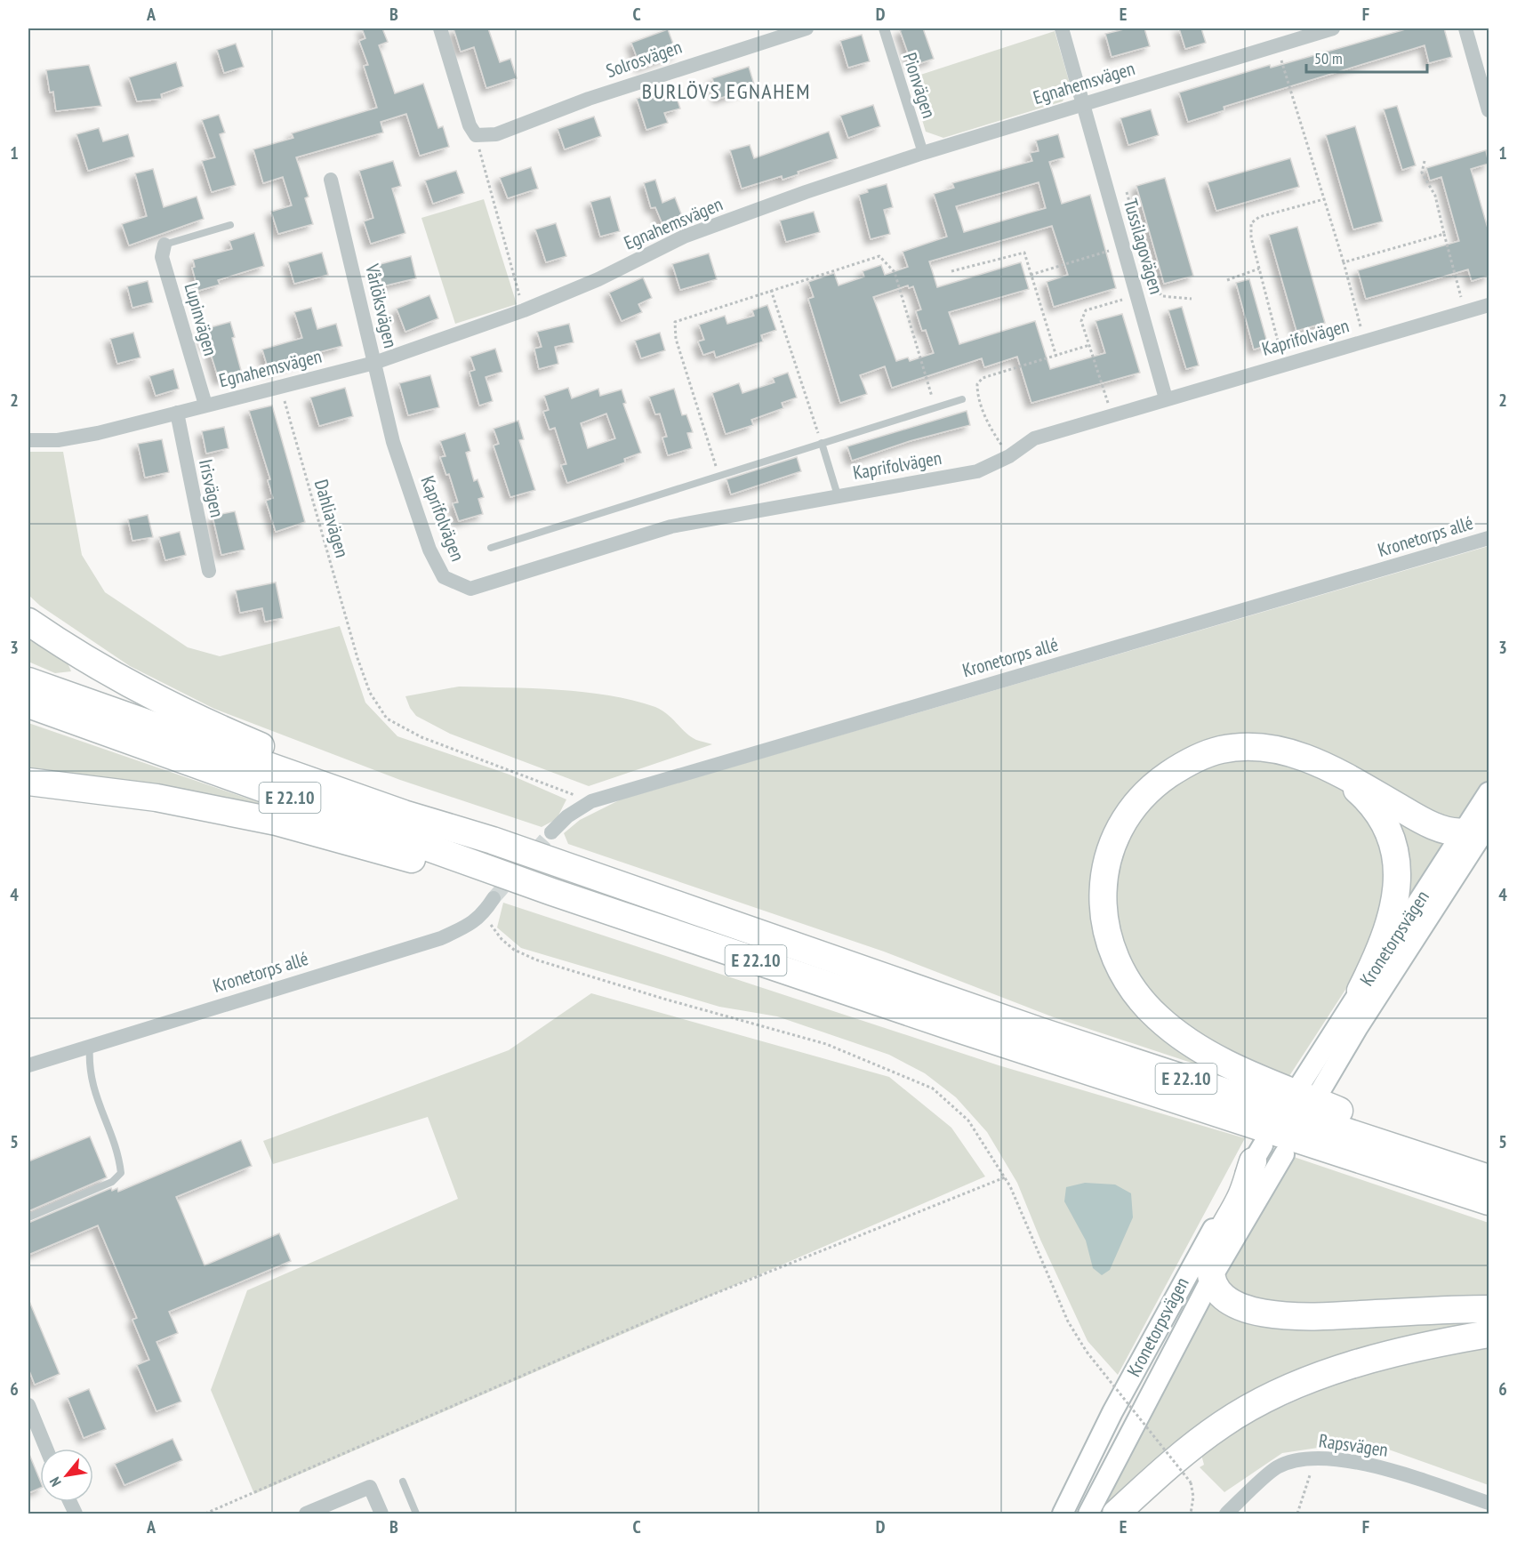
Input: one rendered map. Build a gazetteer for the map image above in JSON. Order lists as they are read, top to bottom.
{
  "streets": {
    "highway": ["E 22.10"],
    "main road": ["Kronetorpsvägen"],
    "street": [
      "Solrosvägen",
      "Egnahemsvägen",
      "Pionvägen",
      "Tussilagovägen",
      "Vårlöksvägen",
      "Lupinvägen",
      "Kaprifolvägen",
      "Irisvägen",
      "Kronetorps allé",
      "Rapsvägen"
    ],
    "path": ["Dahliavägen"]
  },
  "crossings": [
    ["Egnahemsvägen", "Pionvägen"],
    ["Egnahemsvägen", "Tussilagovägen"],
    ["Egnahemsvägen", "Vårlöksvägen"],
    ["Egnahemsvägen", "Lupinvägen"],
    ["Egnahemsvägen", "Irisvägen"],
    ["Egnahemsvägen", "Dahliavägen"],
    ["Tussilagovägen", "Kaprifolvägen"],
    ["Vårlöksvägen", "Kaprifolvägen"],
    ["Dahliavägen", "Kronetorps allé"]
  ],
  "districts": ["BURLÖVS EGNAHEM"],
  "scale_bar": "50 m",
  "north": "bottom left",
  "grid": {
    "columns": [
      "A",
      "B",
      "C",
      "D",
      "E",
      "F"
    ],
    "rows": [
      "1",
      "2",
      "3",
      "4",
      "5",
      "6"
    ]
  }
}
